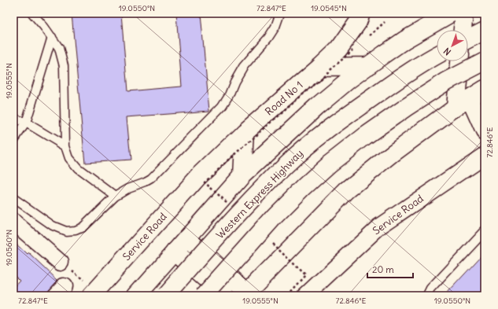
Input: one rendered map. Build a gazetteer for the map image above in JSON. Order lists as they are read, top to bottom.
{
  "streets": {
    "main road": ["Road No 1", "Western Express Highway", "Service Road"]
  },
  "crossings": [
    ["Road No 1", "Service Road"]
  ],
  "scale_bar": "20 m",
  "north": "bottom left",
  "coordinates": [
    "19.0550°N",
    "72.847°E",
    "19.0545°N",
    "19.0555°N",
    "72.846°E",
    "19.0560°N"
  ]
}
